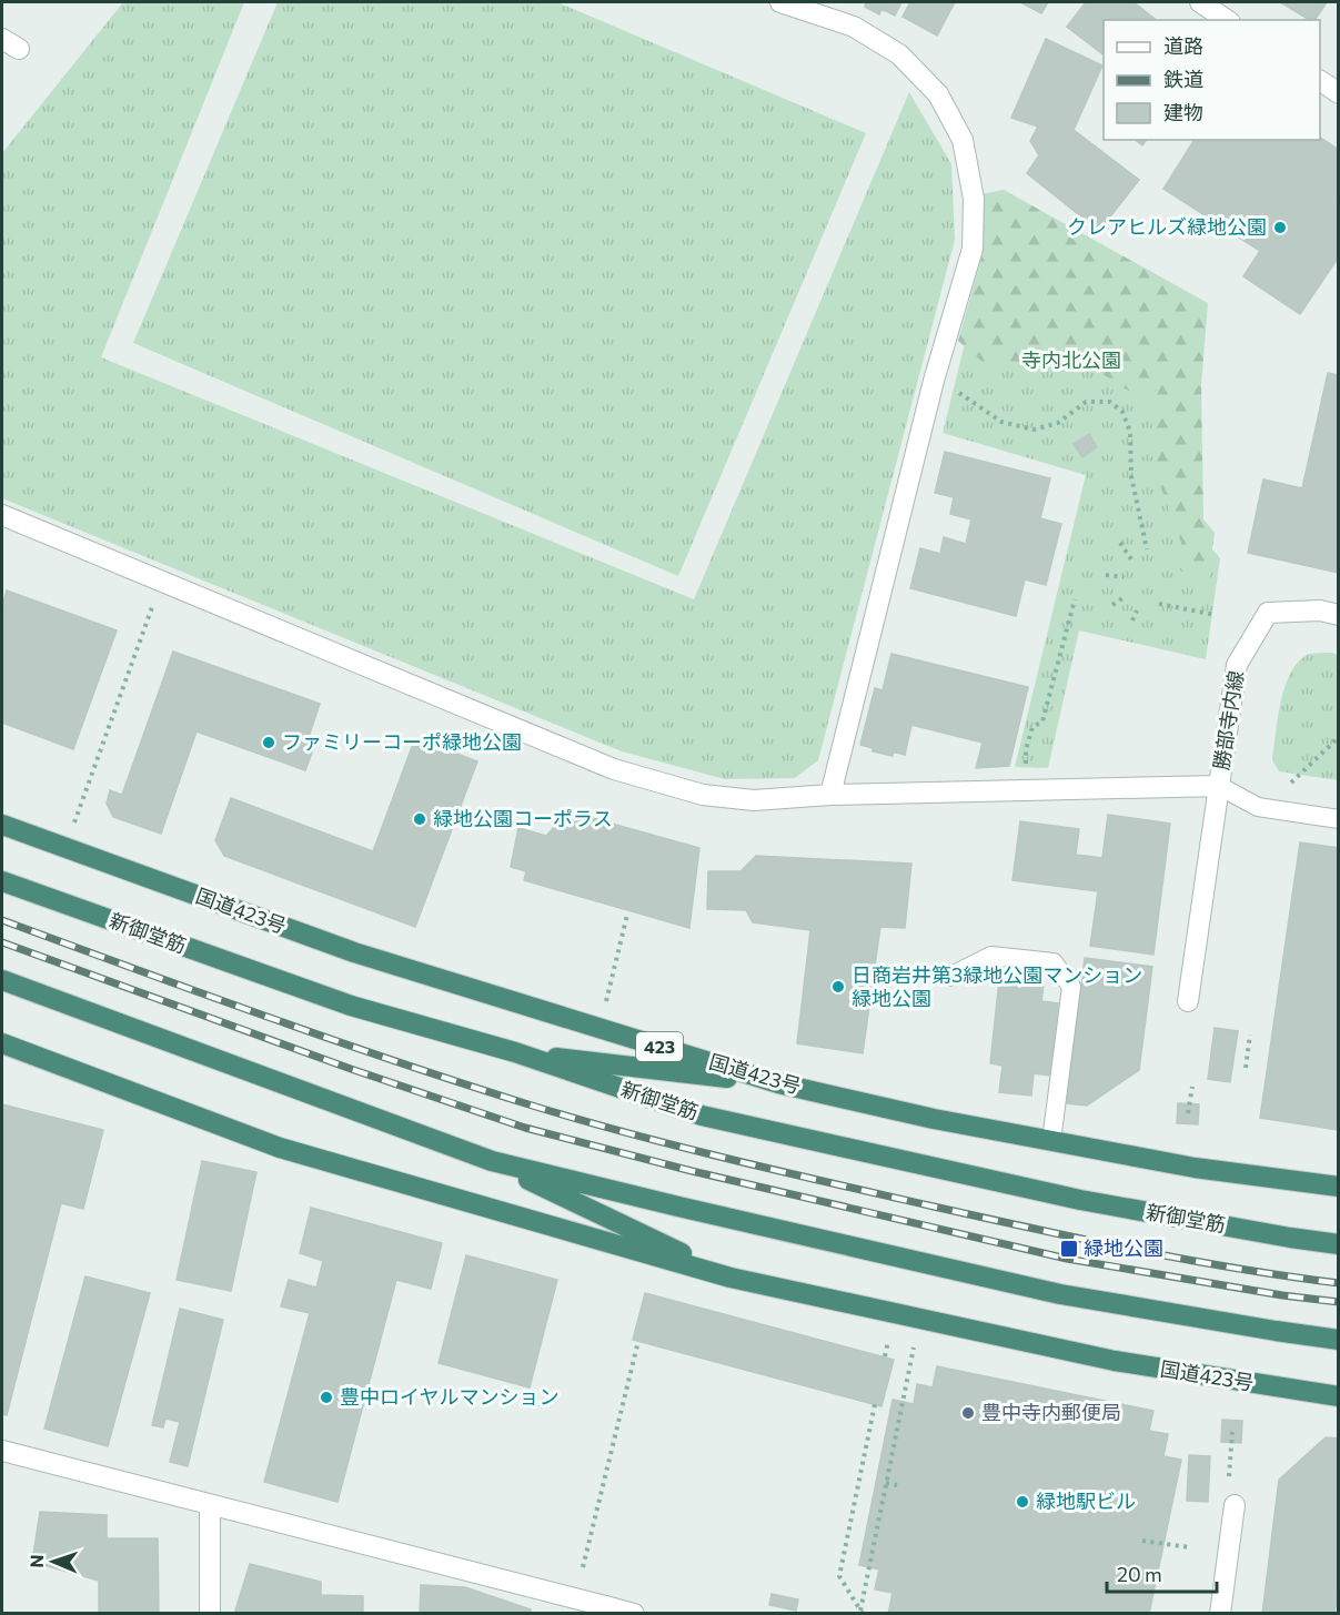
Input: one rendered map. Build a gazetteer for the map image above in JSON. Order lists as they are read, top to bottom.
{
  "streets": {
    "highway": ["国道423号", "新御堂筋", "423"],
    "street": ["勝部寺内線"]
  },
  "parks": ["寺内北公園"],
  "places": {
    "other": [
      "クレアヒルズ緑地公園",
      "ファミリーコーポ緑地公園",
      "緑地公園コーポラス",
      "日商岩井第3緑地公園マンション 緑地公園",
      "豊中ロイヤルマンション",
      "豊中寺内郵便局",
      "緑地駅ビル"
    ],
    "transit": ["緑地公園"]
  },
  "legend": ["道路", "鉄道", "建物"],
  "scale_bar": "20 m",
  "north": "left"
}
